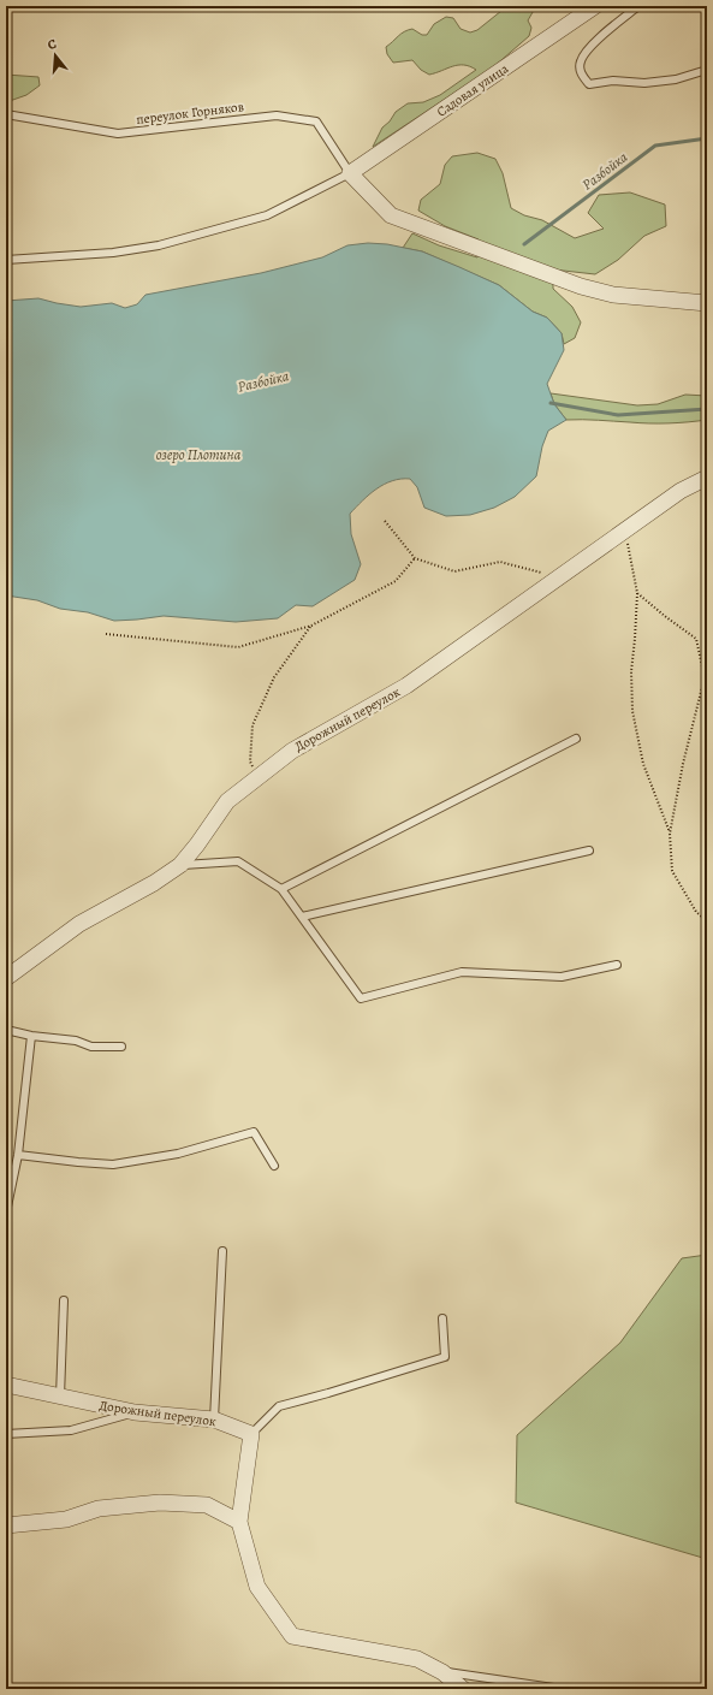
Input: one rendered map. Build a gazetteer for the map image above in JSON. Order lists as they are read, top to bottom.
{
  "streets": {
    "street": ["Садовая улица", "Дорожный переулок"],
    "lane": ["переулок Горняков"]
  },
  "crossings": [
    ["Садовая улица", "переулок Горняков"]
  ],
  "water": ["Разбойка", "озеро Плотина"],
  "north": "top"
}
